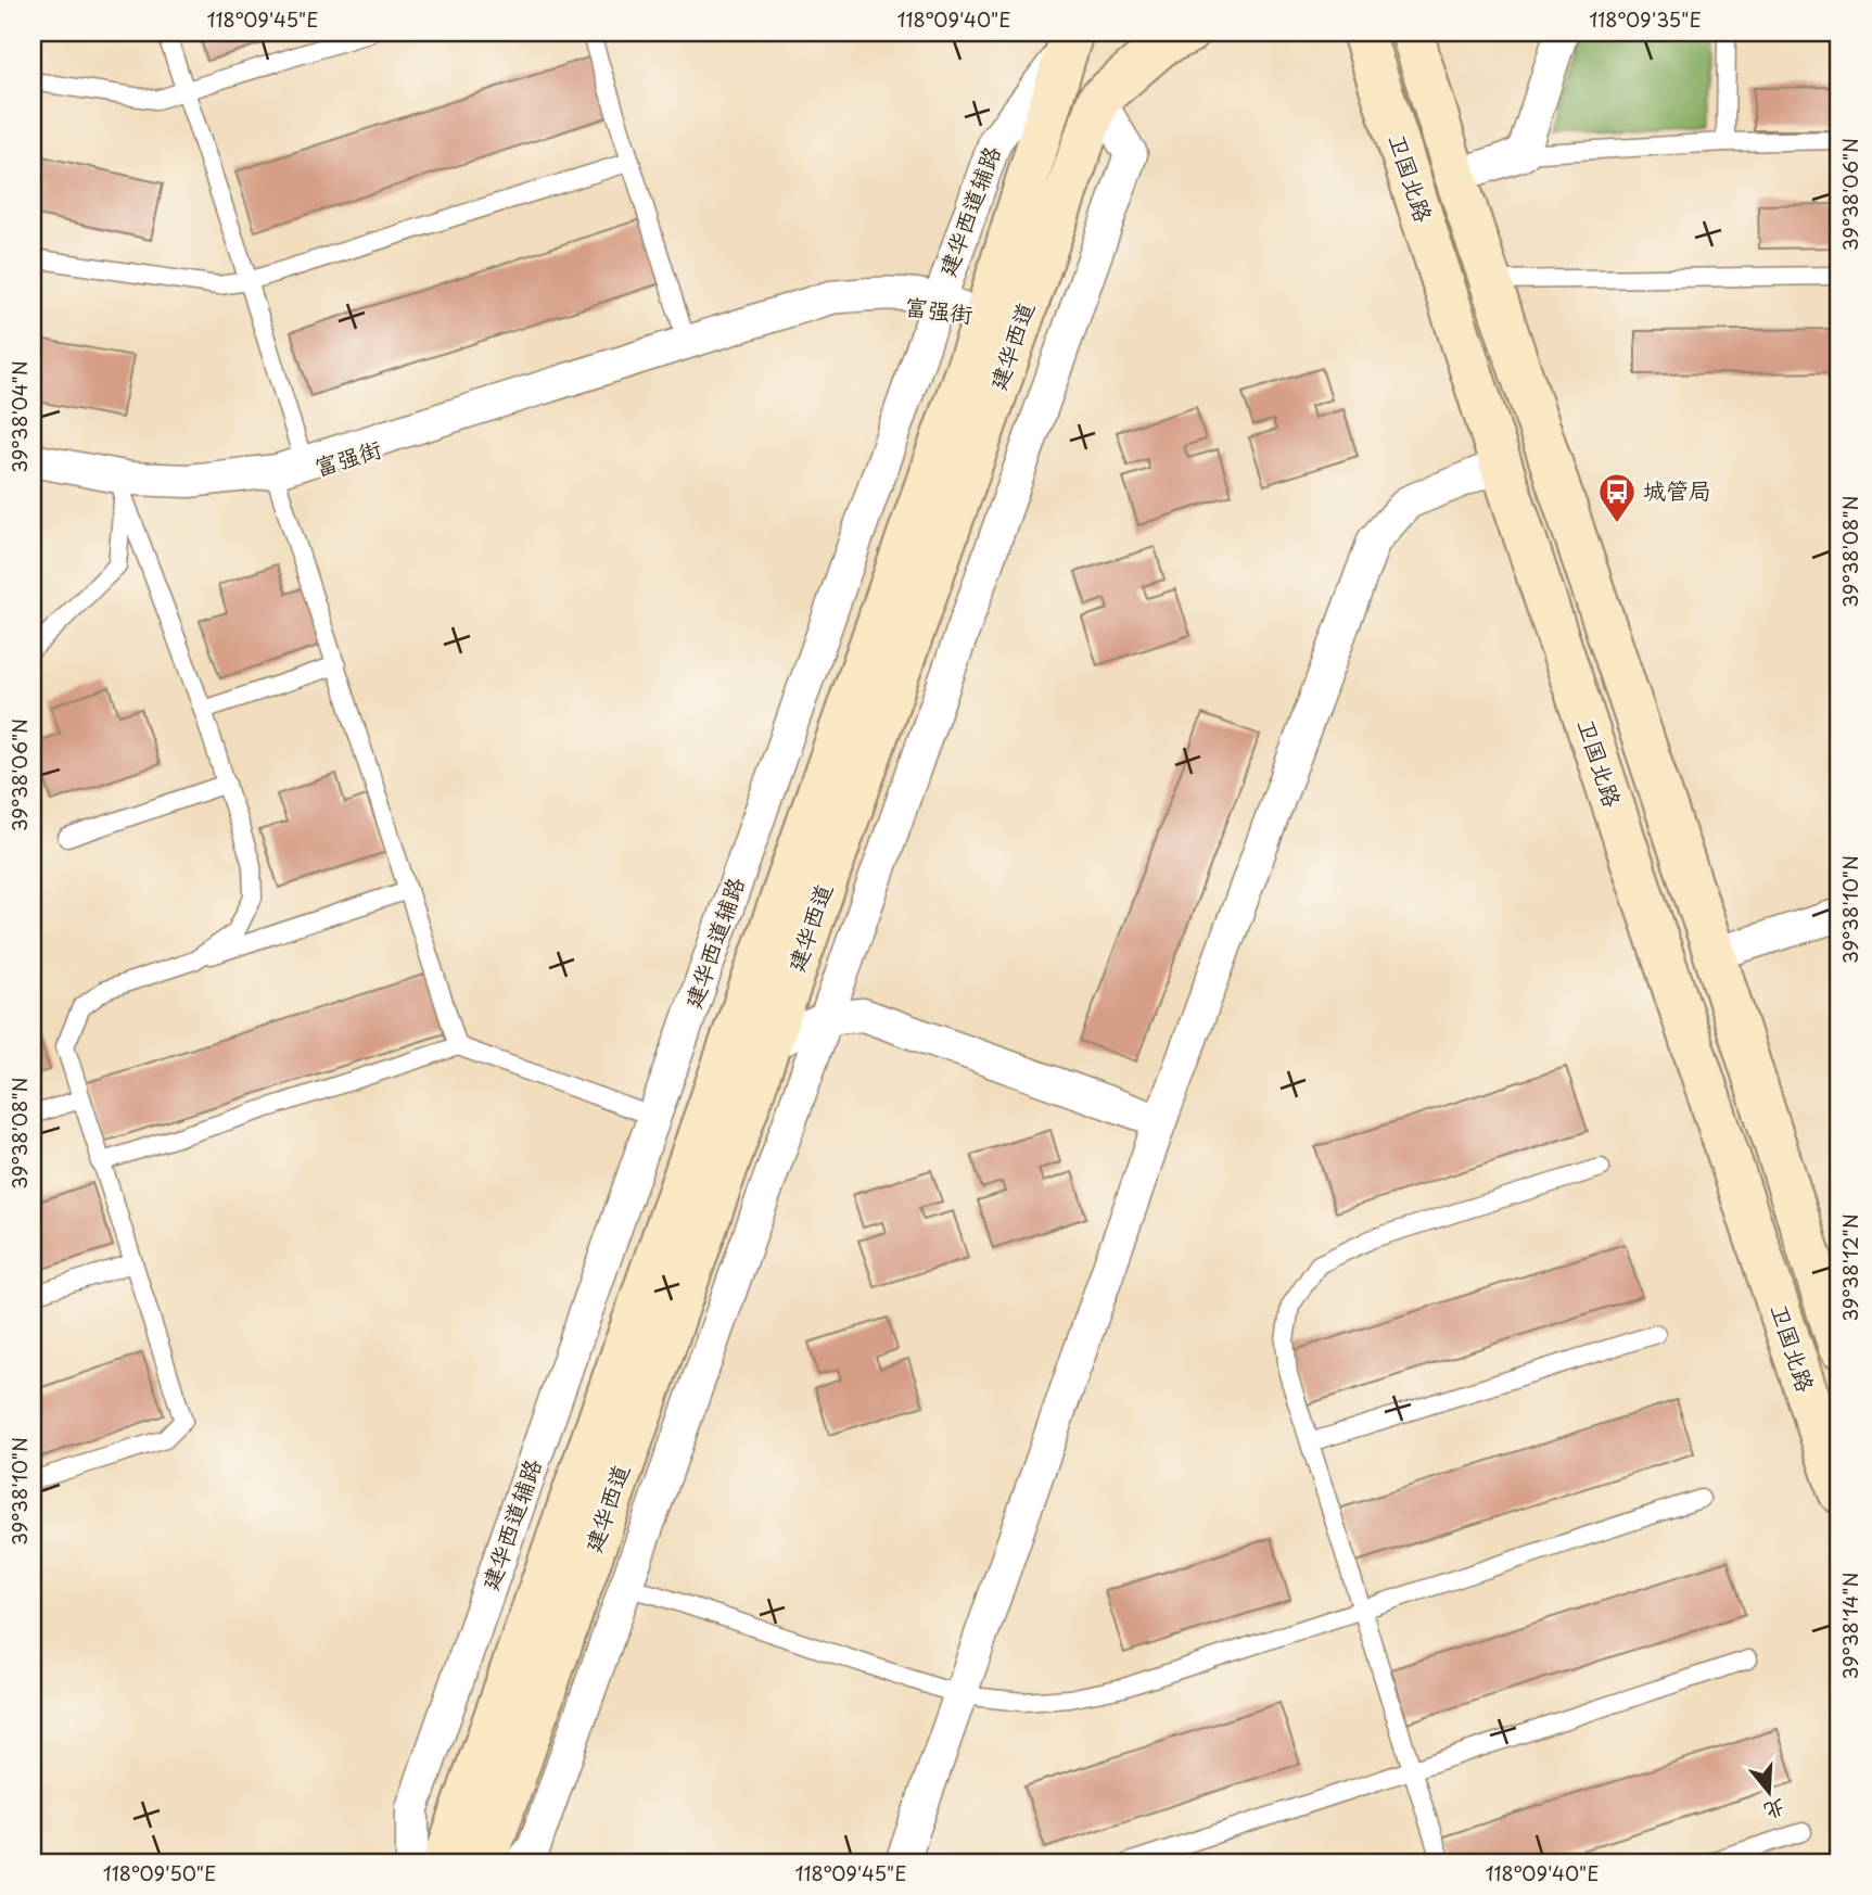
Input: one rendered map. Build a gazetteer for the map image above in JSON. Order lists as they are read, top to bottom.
{
  "streets": {
    "main road": ["卫国北路", "建华西道"],
    "street": ["建华西道辅路", "富强街"]
  },
  "crossings": [
    ["建华西道辅路", "富强街"],
    ["建华西道辅路", "建华西道"],
    ["富强街", "建华西道"]
  ],
  "places": {
    "bus stop": ["城管局"]
  },
  "north": "bottom",
  "coordinates": [
    "118°09'45\"E",
    "118°09'40\"E",
    "118°09'35\"E",
    "39°38'06\"N",
    "39°38'04\"N",
    "39°38'08\"N",
    "39°38'10\"N",
    "39°38'12\"N",
    "39°38'14\"N",
    "118°09'50\"E"
  ]
}
